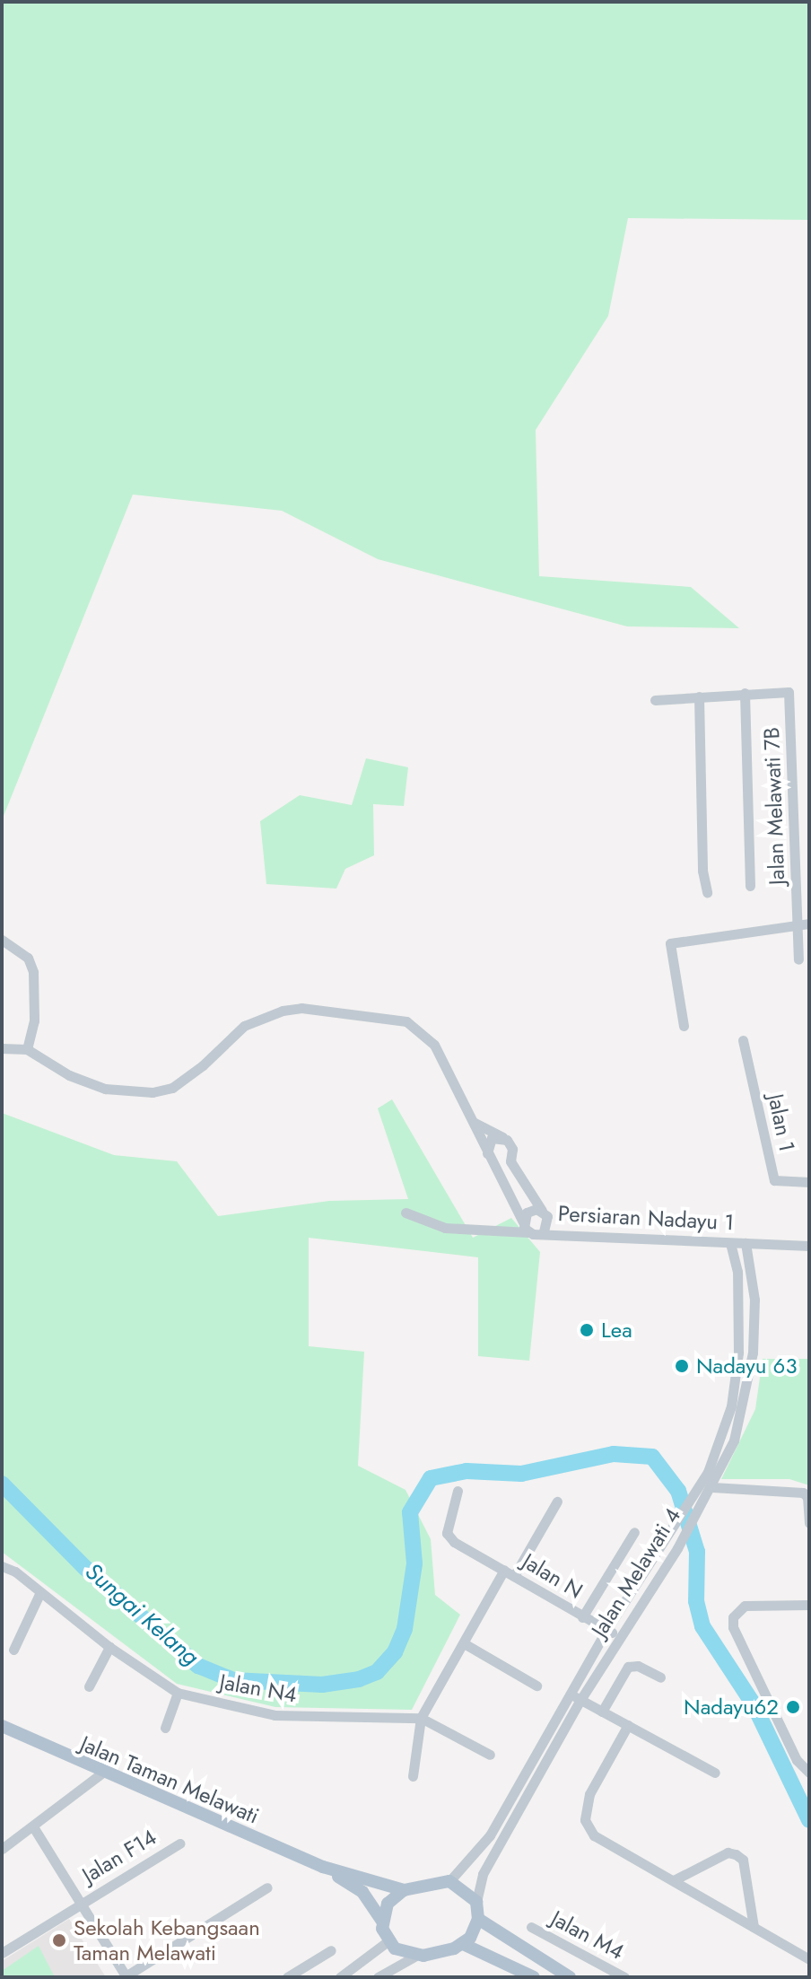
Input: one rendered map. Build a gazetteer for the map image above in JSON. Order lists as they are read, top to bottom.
{
  "streets": {
    "main road": ["Jalan Taman Melawati"],
    "street": [
      "Jalan Melawati 7B",
      "Jalan 1",
      "Persiaran Nadayu 1",
      "Jalan Melawati 4",
      "Jalan N",
      "Jalan N4",
      "Jalan F14",
      "Jalan M4"
    ]
  },
  "crossings": [
    ["Persiaran Nadayu 1", "Jalan Melawati 4"],
    ["Jalan Melawati 4", "Jalan N"],
    ["Jalan Melawati 4", "Jalan Taman Melawati"]
  ],
  "water": ["Sungai Kelang"],
  "places": [
    "Lea",
    "Nadayu 63",
    "Nadayu62",
    "Sekolah Kebangsaan Taman Melawati"
  ]
}
